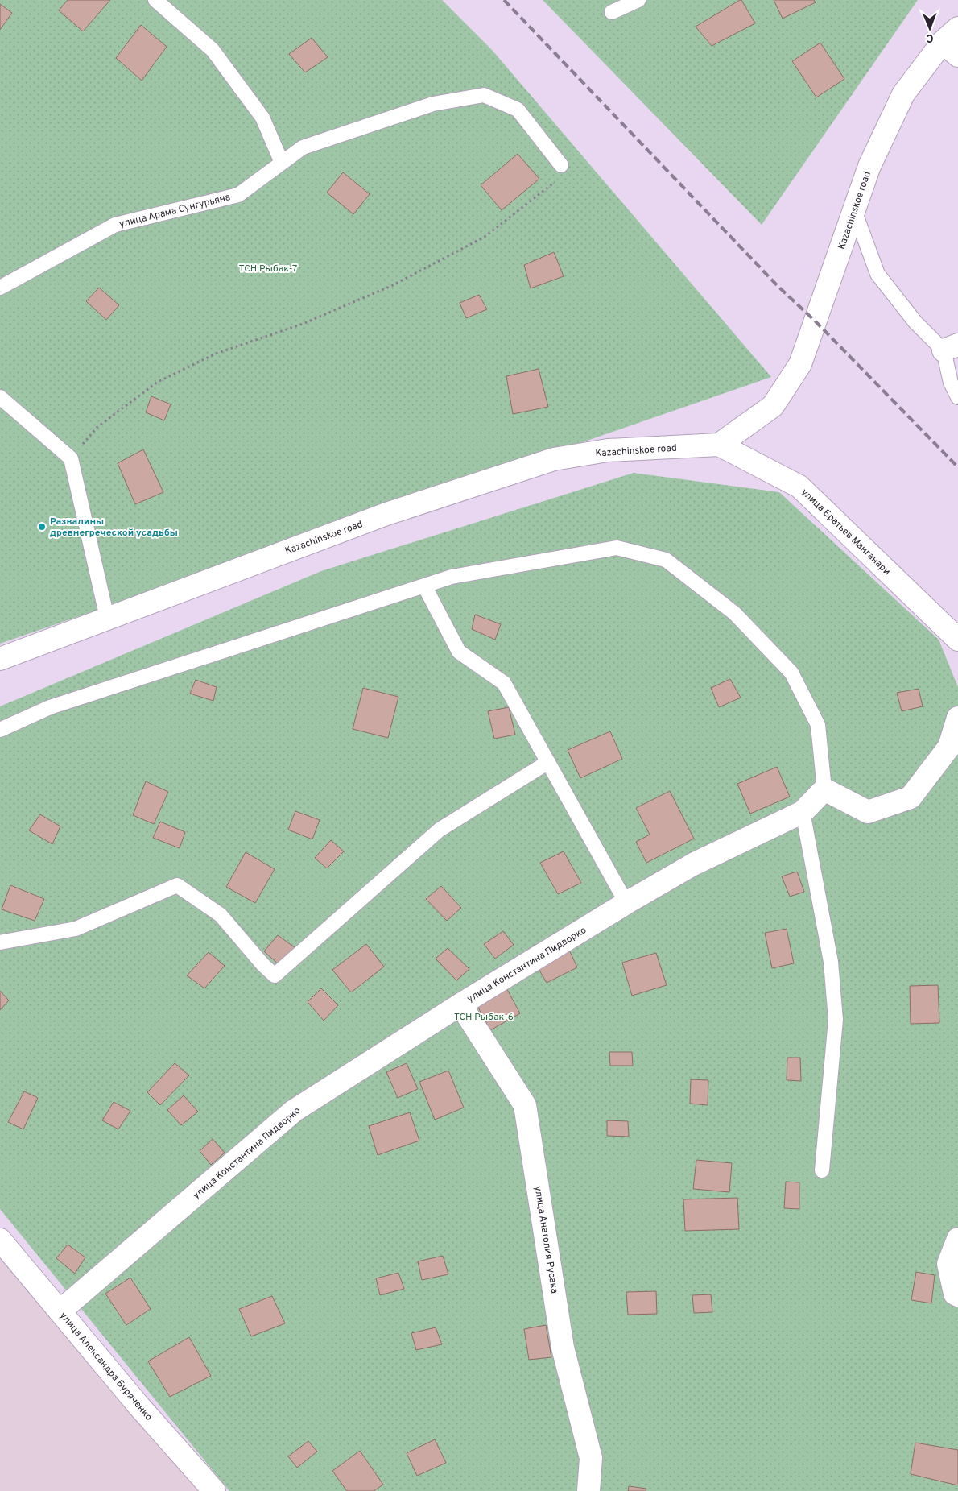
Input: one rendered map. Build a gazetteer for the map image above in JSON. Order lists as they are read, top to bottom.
{
  "streets": {
    "street": [
      "Kazachinskoe road",
      "улица Братьев Манганари",
      "улица Константина Пидворко",
      "улица Анатолия Русака",
      "улица Александра Буряченко"
    ],
    "lane": ["улица Арама Сунгурьяна"]
  },
  "crossings": [
    ["Kazachinskoe road", "улица Братьев Манганари"],
    ["улица Константина Пидворко", "улица Анатолия Русака"],
    ["улица Константина Пидворко", "улица Александра Буряченко"]
  ],
  "parks": ["ТСН Рыбак-7", "ТСН Рыбак-6"],
  "places": ["Развалины древнегреческой усадьбы"],
  "north": "bottom"
}
